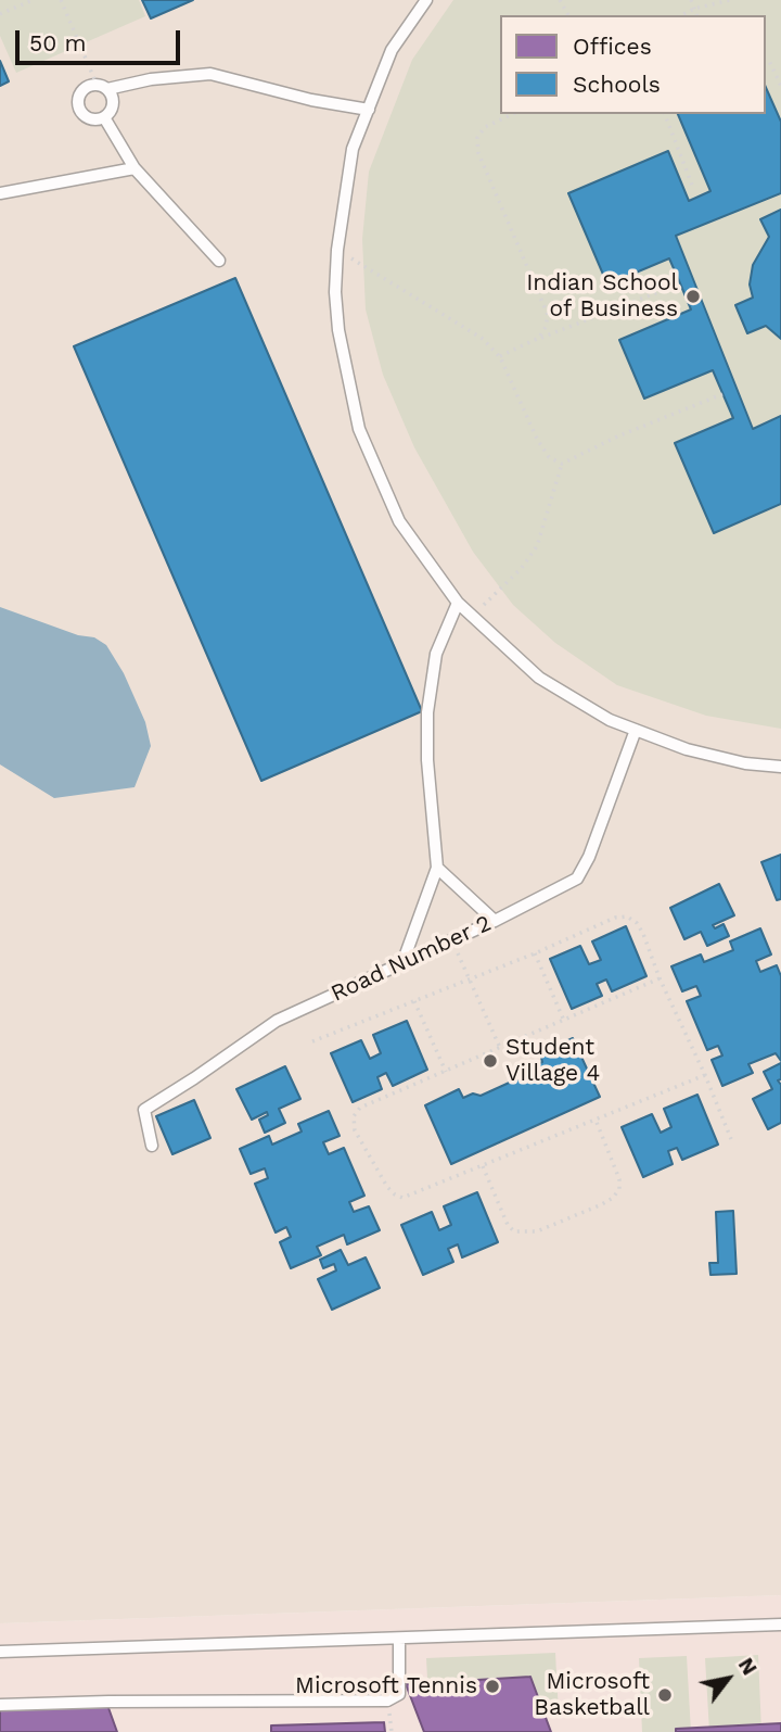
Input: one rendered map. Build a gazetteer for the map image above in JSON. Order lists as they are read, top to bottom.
{
  "streets": {
    "lane": ["Road Number 2"]
  },
  "places": [
    "Indian School of Business",
    "Student Village 4",
    "Microsoft Tennis",
    "Microsoft Basketball"
  ],
  "legend": ["Offices", "Schools"],
  "scale_bar": "50 m",
  "north": "top right"
}
